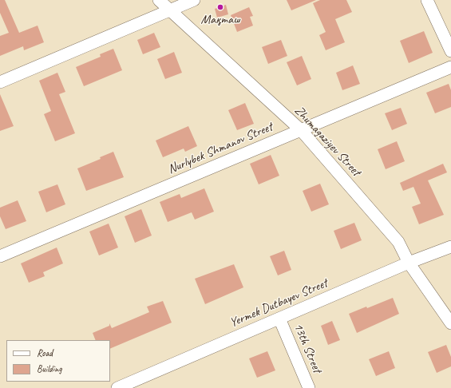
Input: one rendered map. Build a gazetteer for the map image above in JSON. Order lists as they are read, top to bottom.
{
  "streets": {
    "street": [
      "Zhumagaziyev Street",
      "Nurlybek Shmanov Street",
      "Yermek Dutbayev Street",
      "13th Street"
    ]
  },
  "crossings": [
    ["Zhumagaziyev Street", "Nurlybek Shmanov Street"],
    ["Zhumagaziyev Street", "Yermek Dutbayev Street"],
    ["Yermek Dutbayev Street", "13th Street"]
  ],
  "places": ["Мақташ"],
  "legend": ["Road", "Building"]
}
